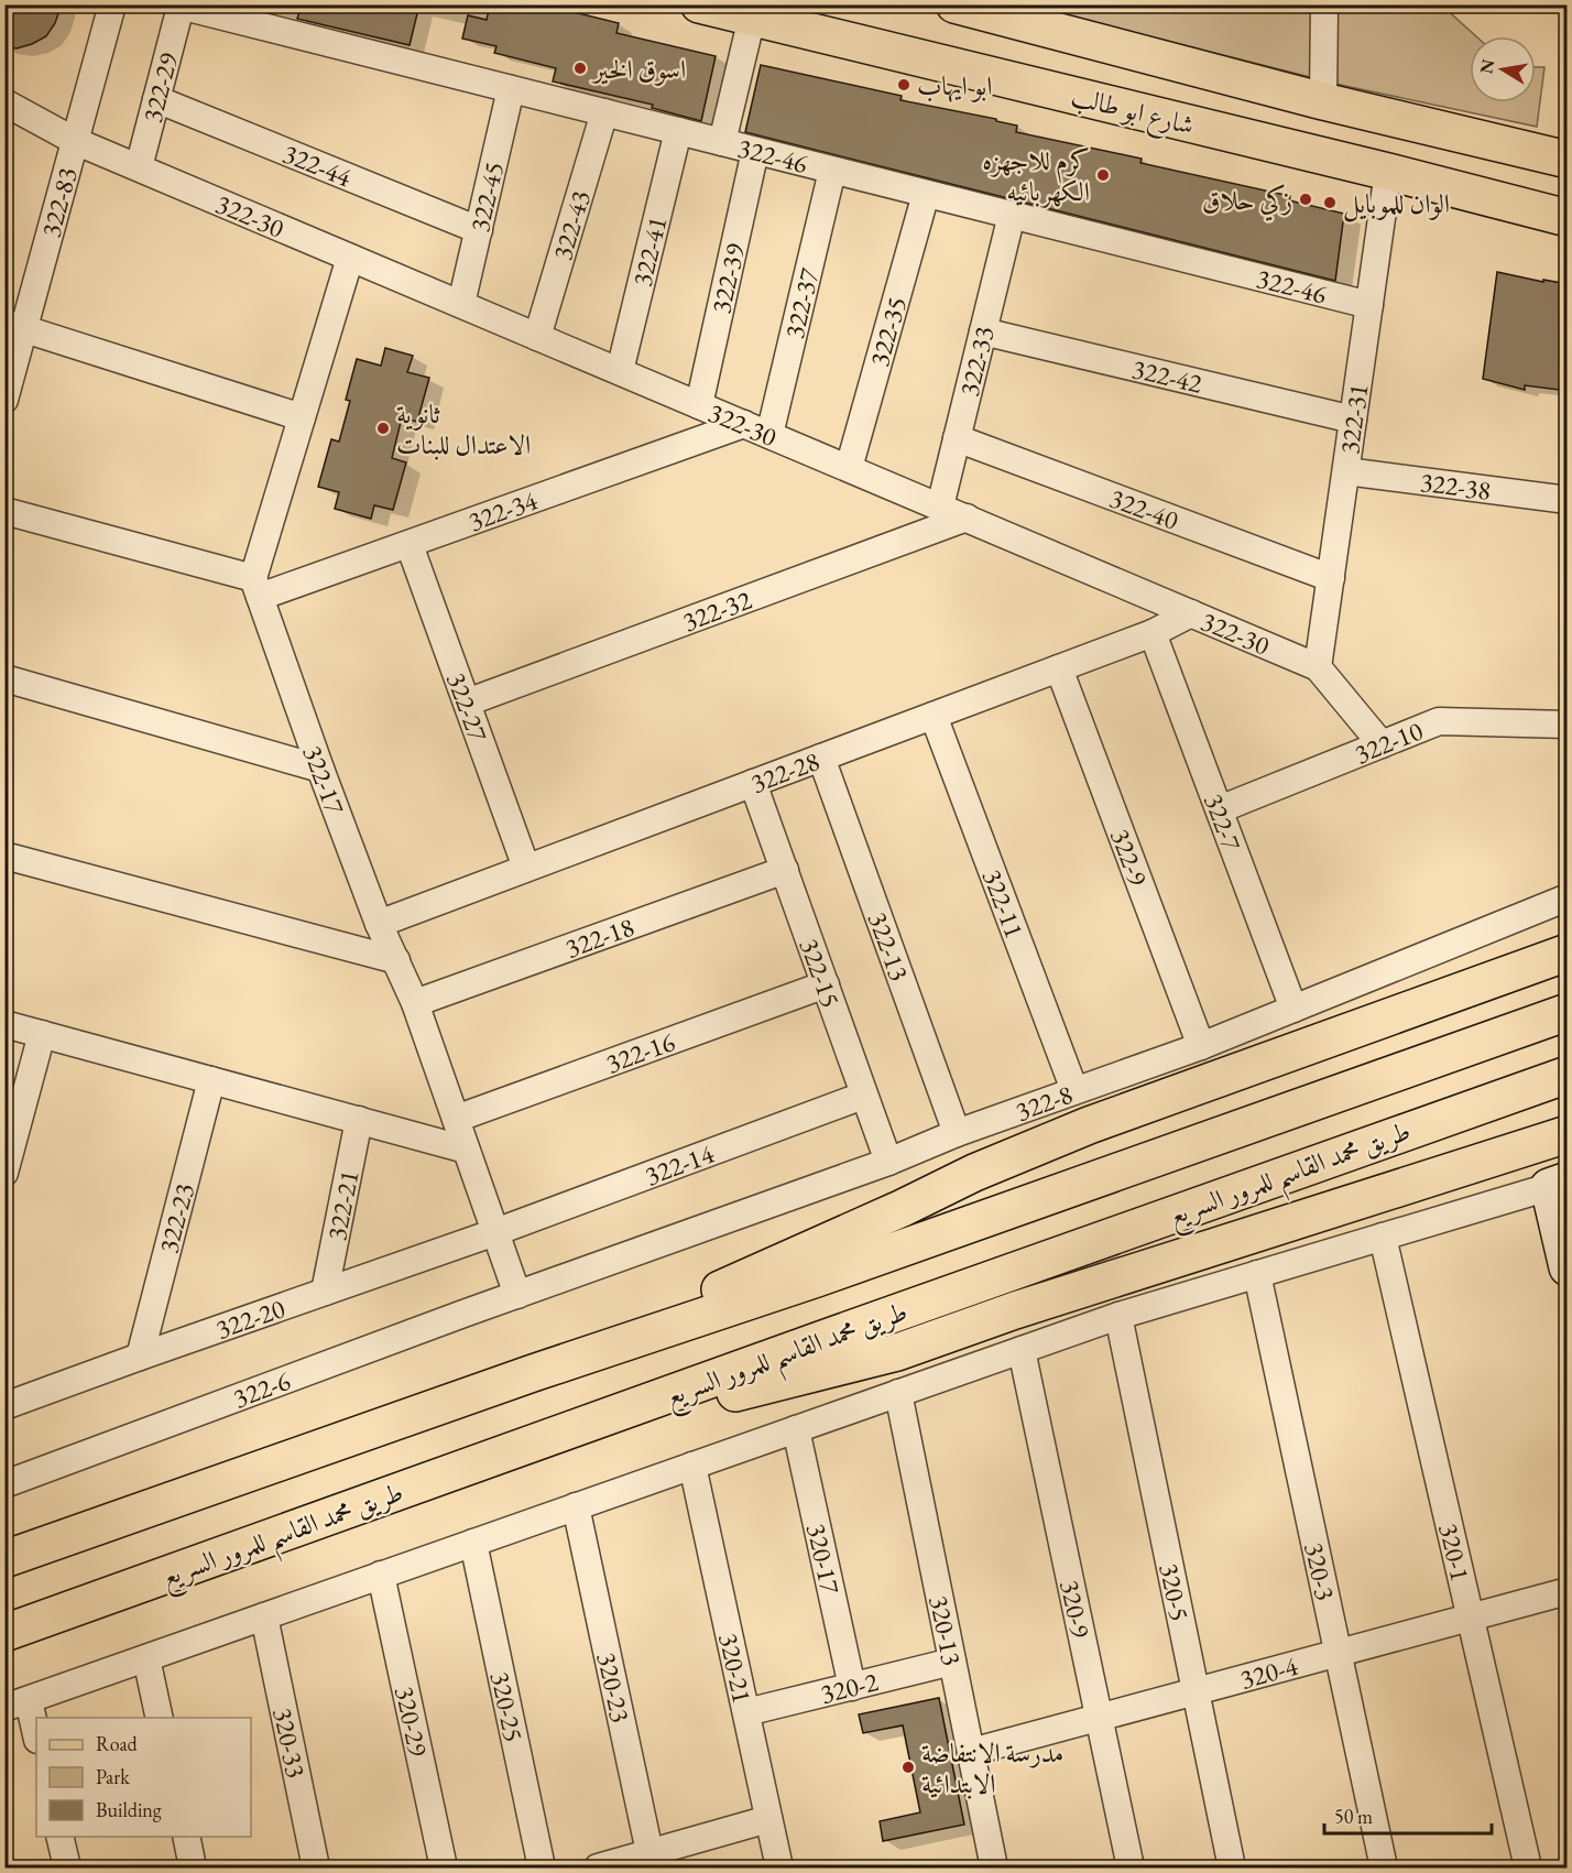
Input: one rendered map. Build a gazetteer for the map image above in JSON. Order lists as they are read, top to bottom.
{
  "streets": {
    "main road": ["شارع ابو طالب", "طريق محمد القاسم للمرور السريع"],
    "street": [
      "322-29",
      "322-46",
      "322-44",
      "322-45",
      "322-83",
      "322-30",
      "322-43",
      "322-41",
      "322-39",
      "322-37",
      "322-35",
      "322-33",
      "322-42",
      "322-31",
      "322-38",
      "322-40",
      "322-34",
      "322-32",
      "322-27",
      "322-10",
      "322-28",
      "322-17",
      "322-7",
      "322-9",
      "322-11",
      "322-18",
      "322-13",
      "322-15",
      "322-16",
      "322-8",
      "322-14",
      "322-21",
      "322-23",
      "322-20",
      "322-6",
      "320-1",
      "320-17",
      "320-3",
      "320-5",
      "320-9",
      "320-13",
      "320-21",
      "320-4",
      "320-23",
      "320-2",
      "320-25",
      "320-29",
      "320-33"
    ]
  },
  "crossings": [
    ["322-29", "322-46"],
    ["322-29", "322-44"],
    ["322-29", "322-30"],
    ["شارع ابو طالب", "322-31"],
    ["322-46", "322-45"],
    ["322-46", "322-43"],
    ["322-46", "322-41"],
    ["322-46", "322-39"],
    ["322-46", "322-37"],
    ["322-46", "322-35"],
    ["322-46", "322-33"],
    ["322-46", "322-31"],
    ["322-44", "322-45"],
    ["322-45", "322-30"],
    ["322-83", "322-30"],
    ["322-30", "322-43"],
    ["322-30", "322-41"],
    ["322-30", "322-39"],
    ["322-30", "322-37"],
    ["322-30", "322-35"],
    ["322-30", "322-33"],
    ["322-30", "322-31"],
    ["322-30", "322-34"],
    ["322-30", "322-32"],
    ["322-30", "322-10"],
    ["322-30", "322-28"],
    ["322-33", "322-42"],
    ["322-33", "322-40"],
    ["322-42", "322-31"],
    ["322-31", "322-38"],
    ["322-31", "322-40"],
    ["322-34", "322-27"],
    ["322-34", "322-17"],
    ["322-32", "322-27"],
    ["322-27", "322-28"],
    ["322-10", "322-7"],
    ["322-28", "322-17"],
    ["322-28", "322-7"],
    ["322-28", "322-9"],
    ["322-28", "322-11"],
    ["322-28", "322-13"],
    ["322-28", "322-15"],
    ["322-17", "322-18"],
    ["322-17", "322-16"],
    ["322-17", "322-8"],
    ["322-17", "322-14"],
    ["322-17", "322-20"],
    ["322-17", "322-6"],
    ["322-7", "322-8"],
    ["322-9", "322-8"],
    ["322-11", "322-8"],
    ["322-18", "322-15"],
    ["322-13", "322-8"],
    ["322-15", "322-16"],
    ["322-15", "322-8"],
    ["322-15", "322-14"],
    ["322-8", "322-6"],
    ["322-14", "322-20"],
    ["322-21", "322-20"],
    ["322-23", "322-20"],
    ["320-1", "320-4"],
    ["320-17", "320-2"],
    ["320-3", "320-4"],
    ["320-5", "320-4"],
    ["320-9", "320-4"],
    ["320-13", "320-4"],
    ["320-13", "320-2"],
    ["320-21", "320-2"]
  ],
  "places": [
    "اسوق الخير",
    "ابو ايهاب",
    "كرم للاجهزه الكهربائيه",
    "زكي حلاق",
    "الوان للموبايل",
    "ثانوية الاعتدال للبنات",
    "مدرسة الانتفاضة الابتدائية"
  ],
  "legend": ["Road", "Park", "Building"],
  "scale_bar": "50 m",
  "north": "left"
}
